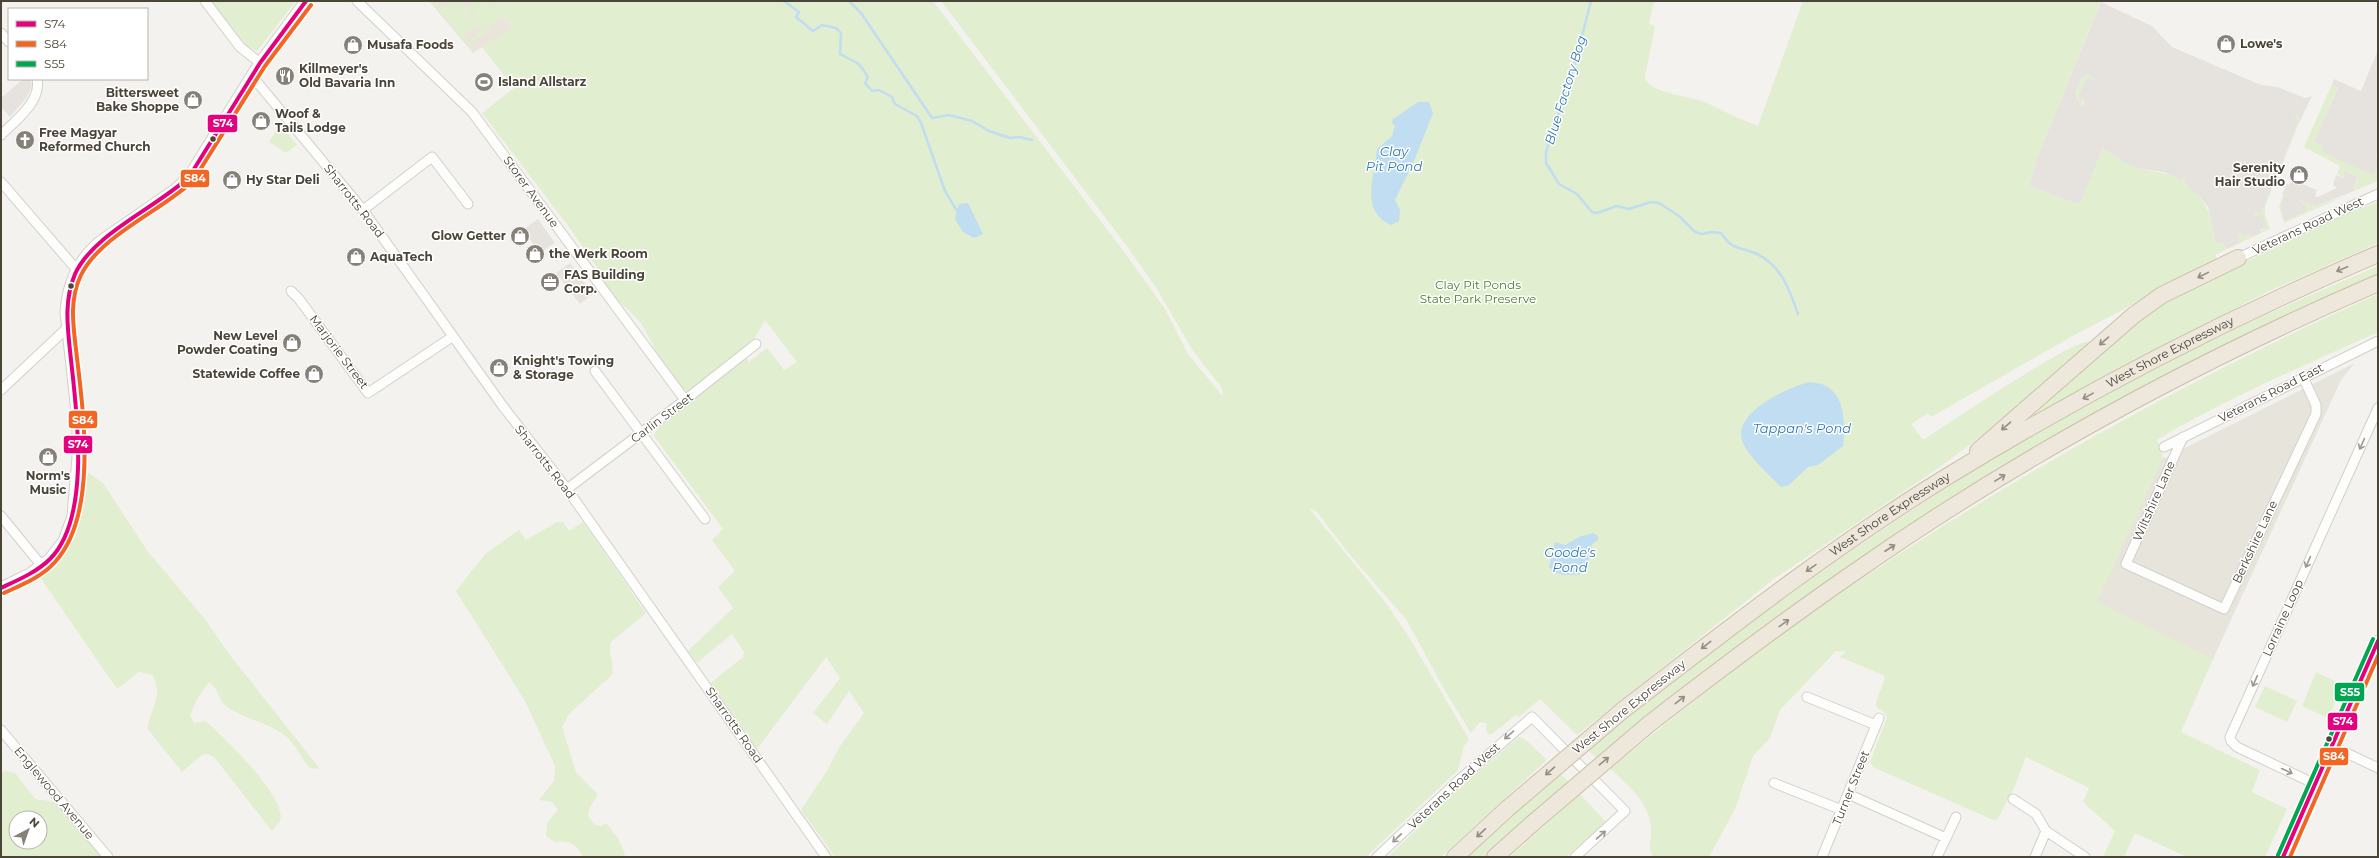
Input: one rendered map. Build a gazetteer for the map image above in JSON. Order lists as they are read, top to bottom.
{
  "streets": {
    "highway": ["West Shore Expressway"],
    "street": [
      "Storer Avenue",
      "Sharrotts Road",
      "Veterans Road West",
      "Marjorie Street",
      "Veterans Road East",
      "Carlin Street",
      "Wiltshire Lane",
      "Berkshire Lane",
      "Lorraine Loop",
      "Turner Street",
      "Englewood Avenue"
    ]
  },
  "crossings": [
    ["Storer Avenue", "Carlin Street"],
    ["Sharrotts Road", "Marjorie Street"],
    ["Sharrotts Road", "Carlin Street"],
    ["Veterans Road East", "Wiltshire Lane"],
    ["Veterans Road East", "Berkshire Lane"],
    ["Wiltshire Lane", "Berkshire Lane"]
  ],
  "one_way": ["Lorraine Loop"],
  "water": [
    "Blue Factory Bog",
    "Clay Pit Pond",
    "Tappan's Pond",
    "Goode's Pond"
  ],
  "parks": ["Clay Pit Ponds State Park Preserve"],
  "places": {
    "shop": [
      "Lowe's",
      "Musafa Foods",
      "Bittersweet Bake Shoppe",
      "Woof & Tails Lodge",
      "Serenity Hair Studio",
      "Hy Star Deli",
      "Glow Getter",
      "the Werk Room",
      "AquaTech",
      "New Level Powder Coating",
      "Knight's Towing & Storage",
      "Statewide Coffee",
      "Norm's Music"
    ],
    "restaurant": ["Killmeyer's Old Bavaria Inn"],
    "sports": ["Island Allstarz"],
    "church": ["Free Magyar Reformed Church"],
    "office": ["FAS Building Corp."]
  },
  "lines": ["transit line S74", "transit line S84", "transit line S55"],
  "legend": ["S74", "S84", "S55"],
  "north": "top right"
}
